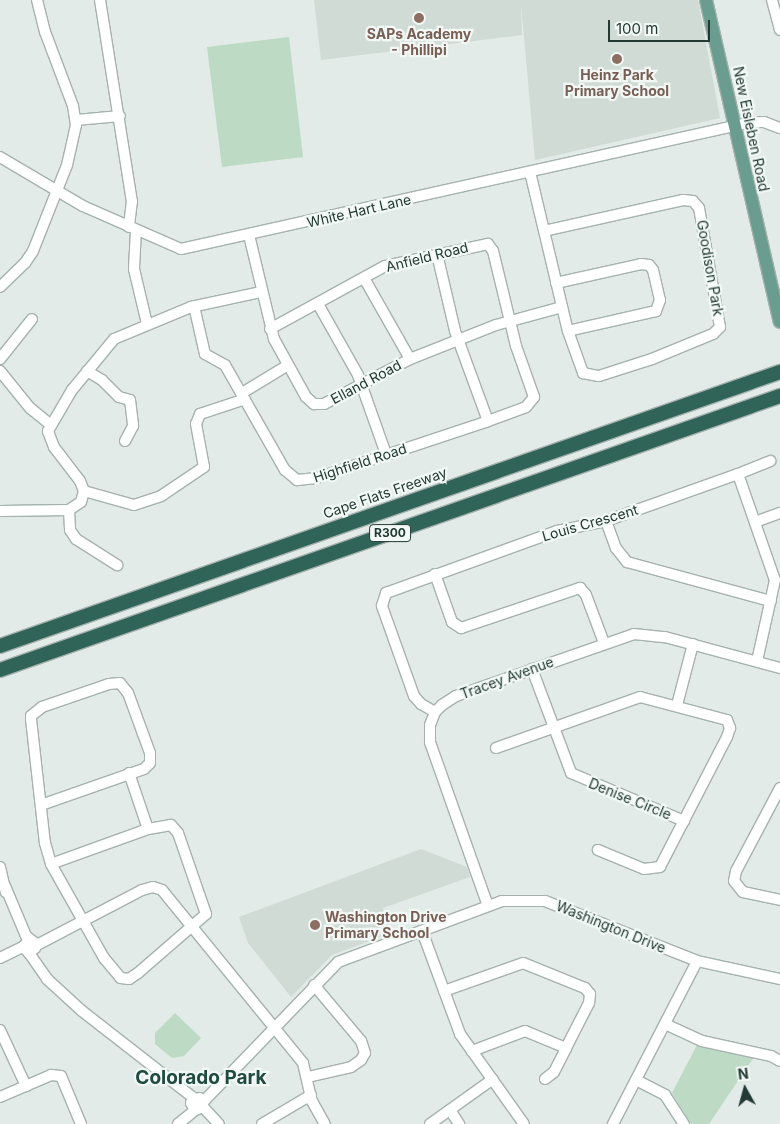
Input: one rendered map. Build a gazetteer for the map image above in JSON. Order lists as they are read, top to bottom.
{
  "streets": {
    "highway": ["Cape Flats Freeway", "R300"],
    "main road": ["New Eisleben Road"],
    "street": [
      "White Hart Lane",
      "Anfield Road",
      "Goodison Park",
      "Elland Road",
      "Highfield Road",
      "Louis Crescent",
      "Tracey Avenue",
      "Denise Circle",
      "Washington Drive"
    ]
  },
  "crossings": [
    ["New Eisleben Road", "White Hart Lane"],
    ["White Hart Lane", "Elland Road"],
    ["Anfield Road", "Elland Road"],
    ["Anfield Road", "Highfield Road"],
    ["Elland Road", "Highfield Road"],
    ["Louis Crescent", "Tracey Avenue"]
  ],
  "districts": ["Colorado Park"],
  "places": ["SAPs Academy - Phillipi", "Heinz Park Primary School", "Washington Drive Primary School"],
  "scale_bar": "100 m",
  "north": "top"
}
